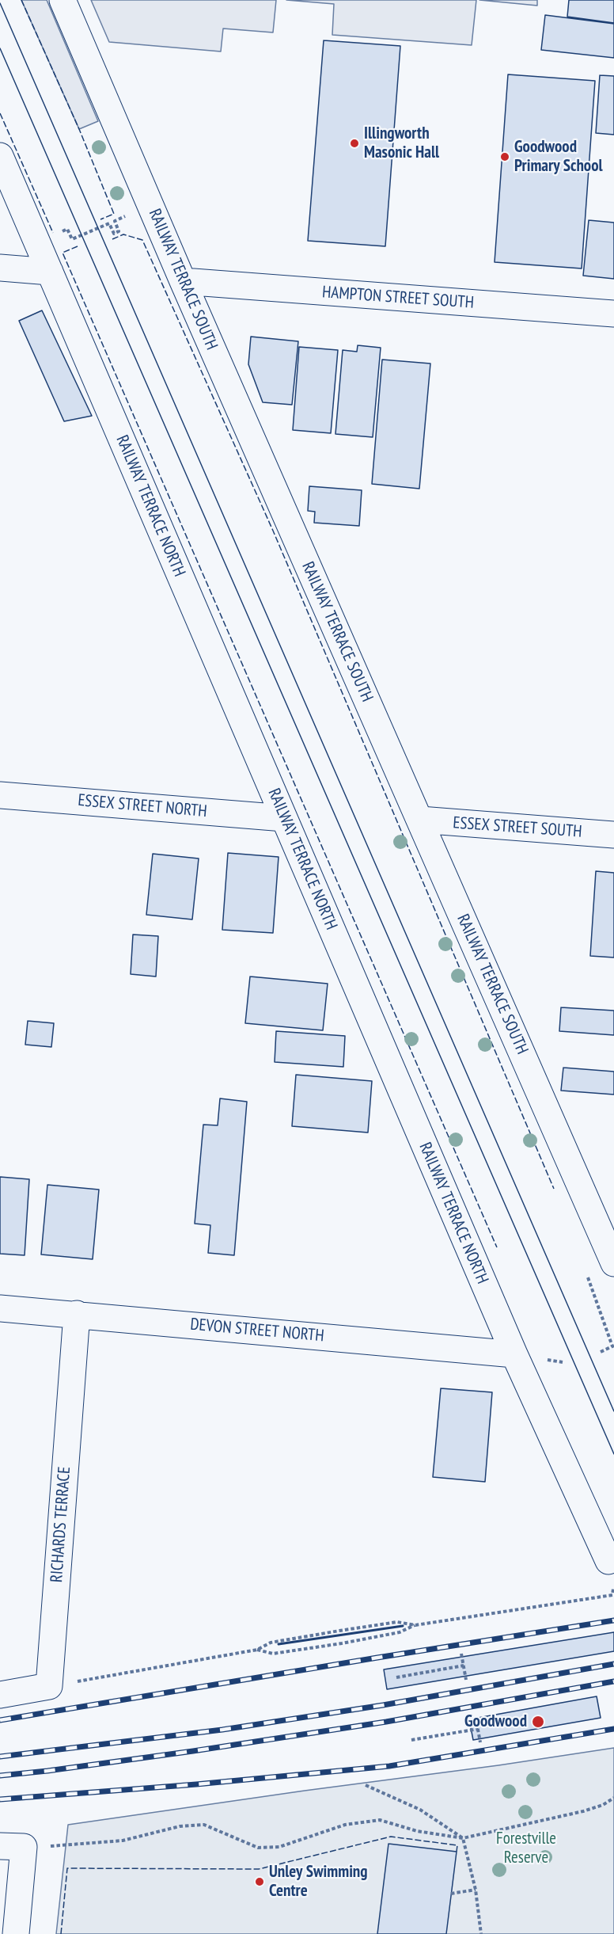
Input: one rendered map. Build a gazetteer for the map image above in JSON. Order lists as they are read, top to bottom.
{
  "streets": {
    "street": [
      "RAILWAY TERRACE SOUTH",
      "HAMPTON STREET SOUTH",
      "RAILWAY TERRACE NORTH",
      "ESSEX STREET NORTH",
      "ESSEX STREET SOUTH",
      "DEVON STREET NORTH",
      "RICHARDS TERRACE"
    ]
  },
  "crossings": [
    ["RAILWAY TERRACE SOUTH", "HAMPTON STREET SOUTH"],
    ["RAILWAY TERRACE SOUTH", "ESSEX STREET SOUTH"],
    ["RAILWAY TERRACE NORTH", "ESSEX STREET NORTH"],
    ["RAILWAY TERRACE NORTH", "DEVON STREET NORTH"],
    ["DEVON STREET NORTH", "RICHARDS TERRACE"]
  ],
  "parks": ["Forestville Reserve"],
  "places": [
    "Illingworth Masonic Hall",
    "Goodwood Primary School",
    "Goodwood",
    "Unley Swimming Centre"
  ]
}
